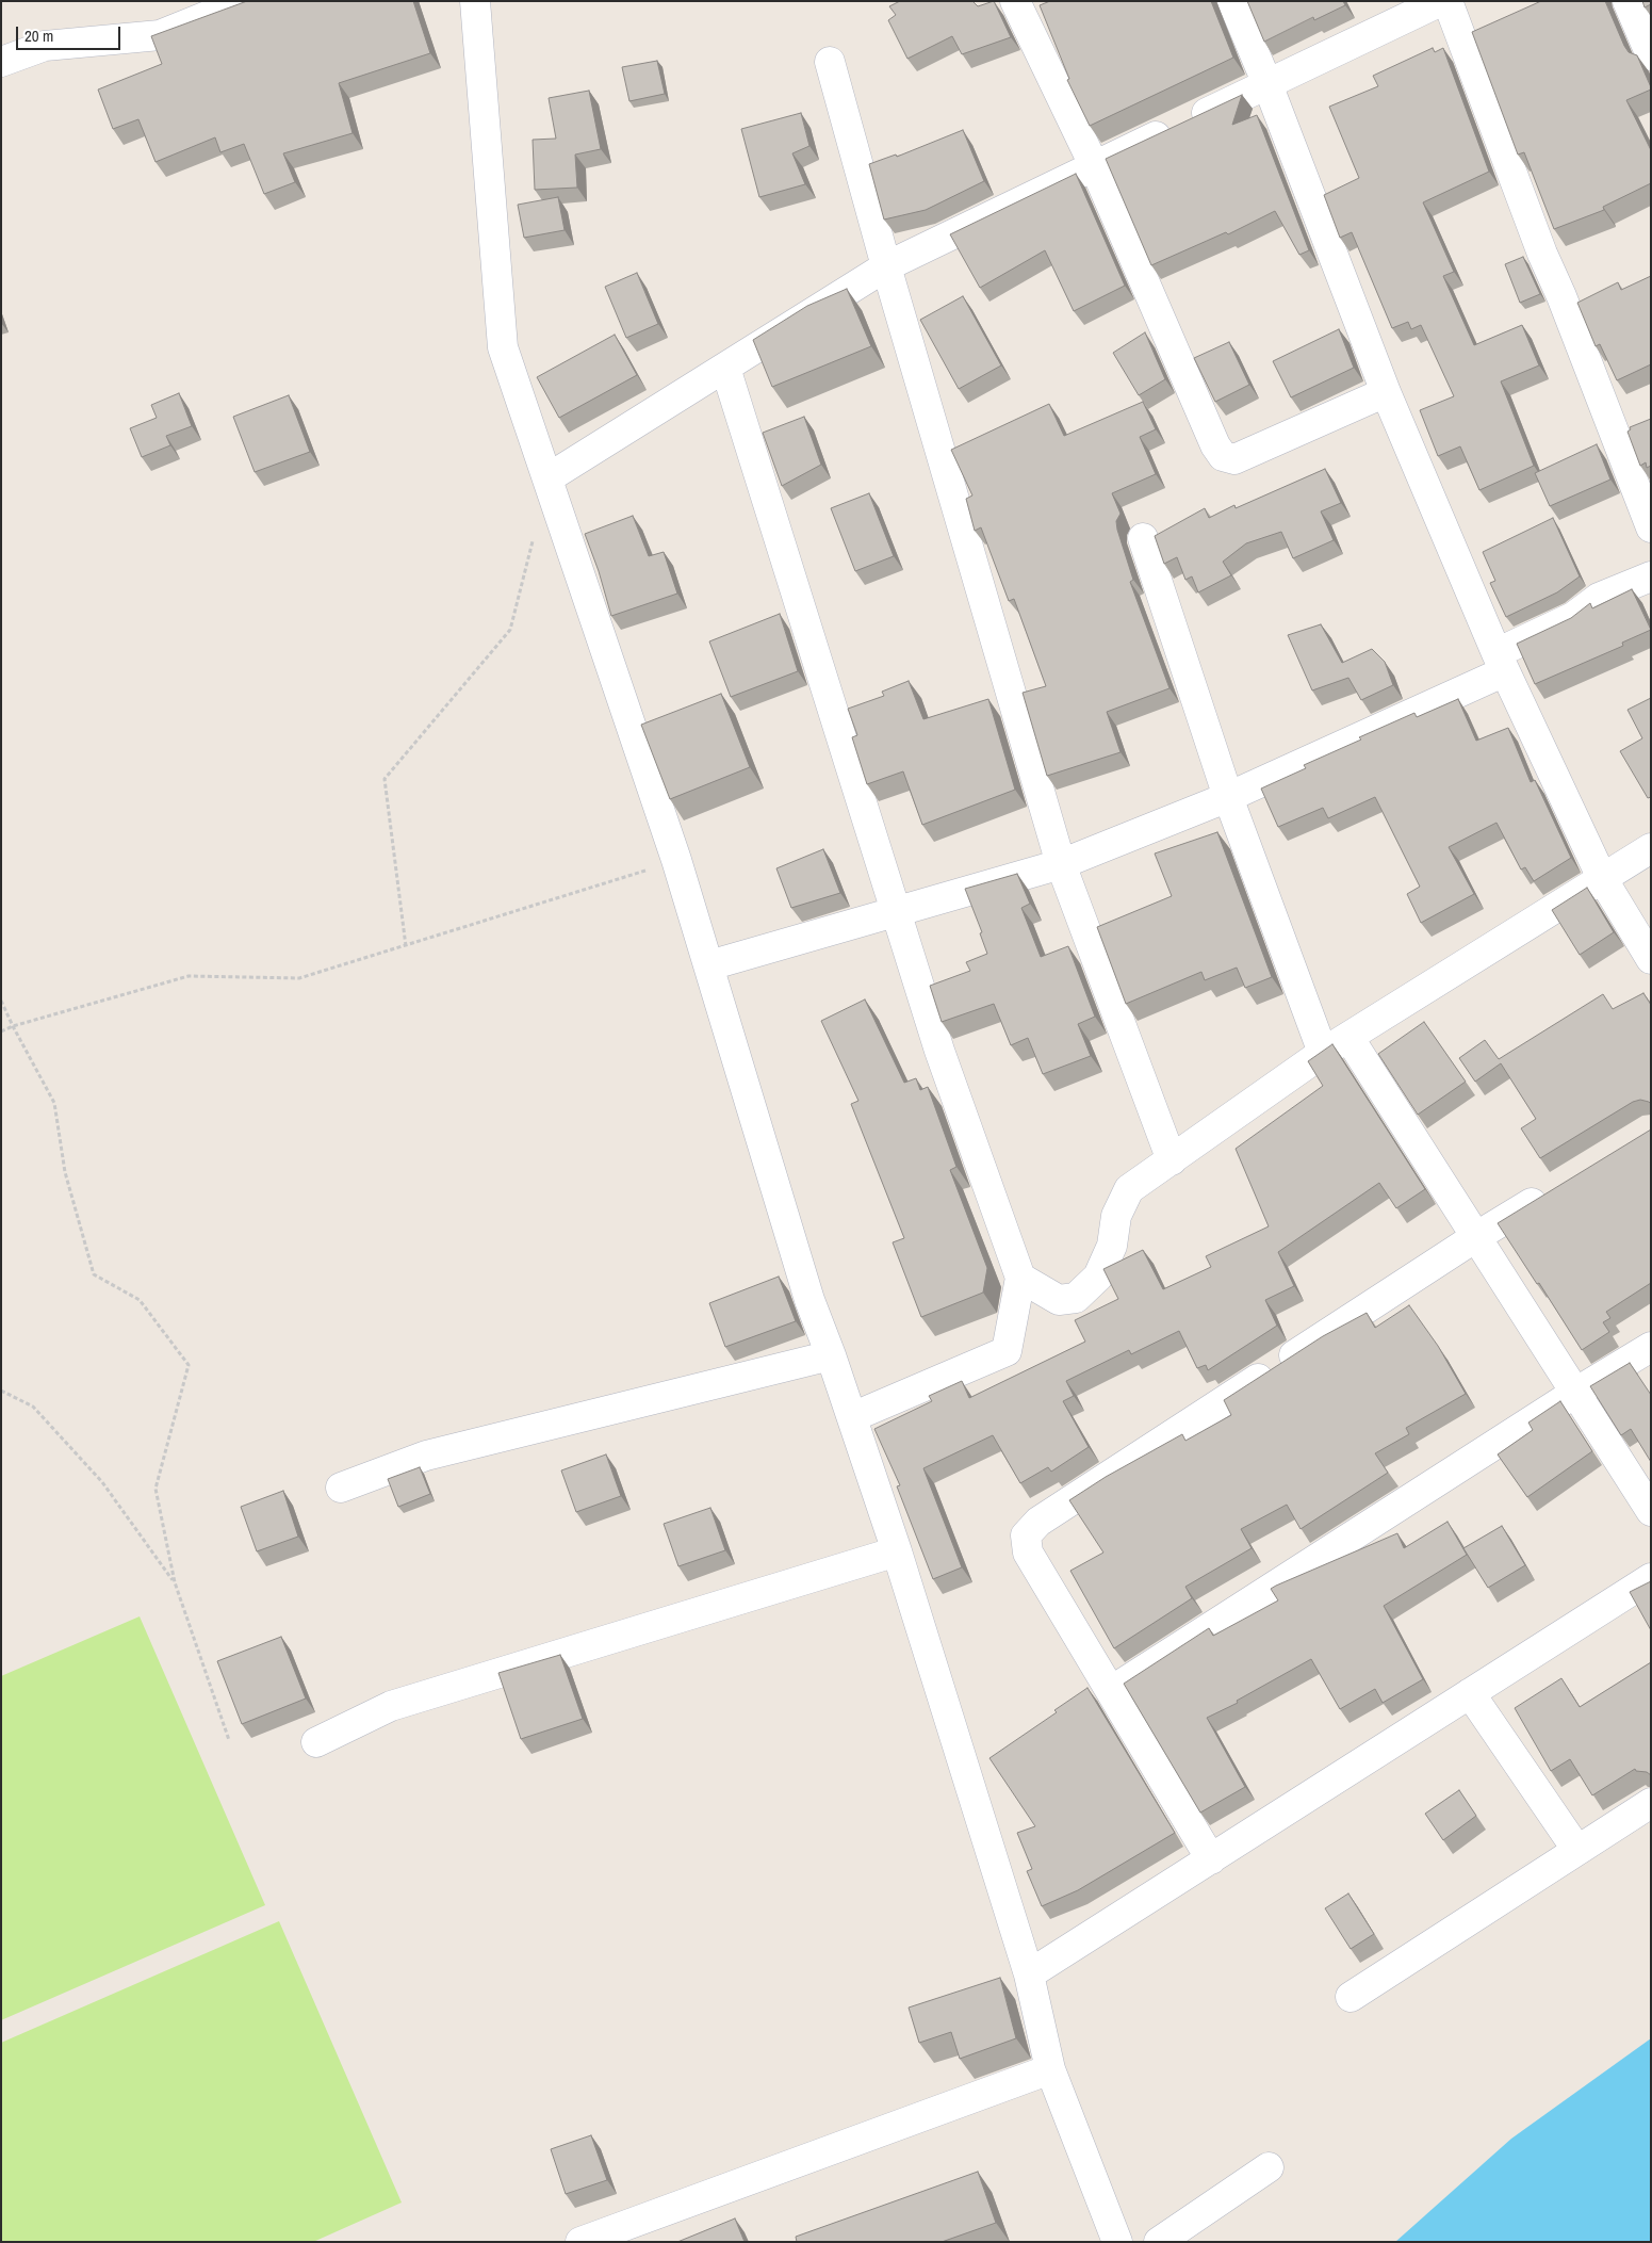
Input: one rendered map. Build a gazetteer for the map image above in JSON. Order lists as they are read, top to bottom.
{
  "scale_bar": "20 m"
}
